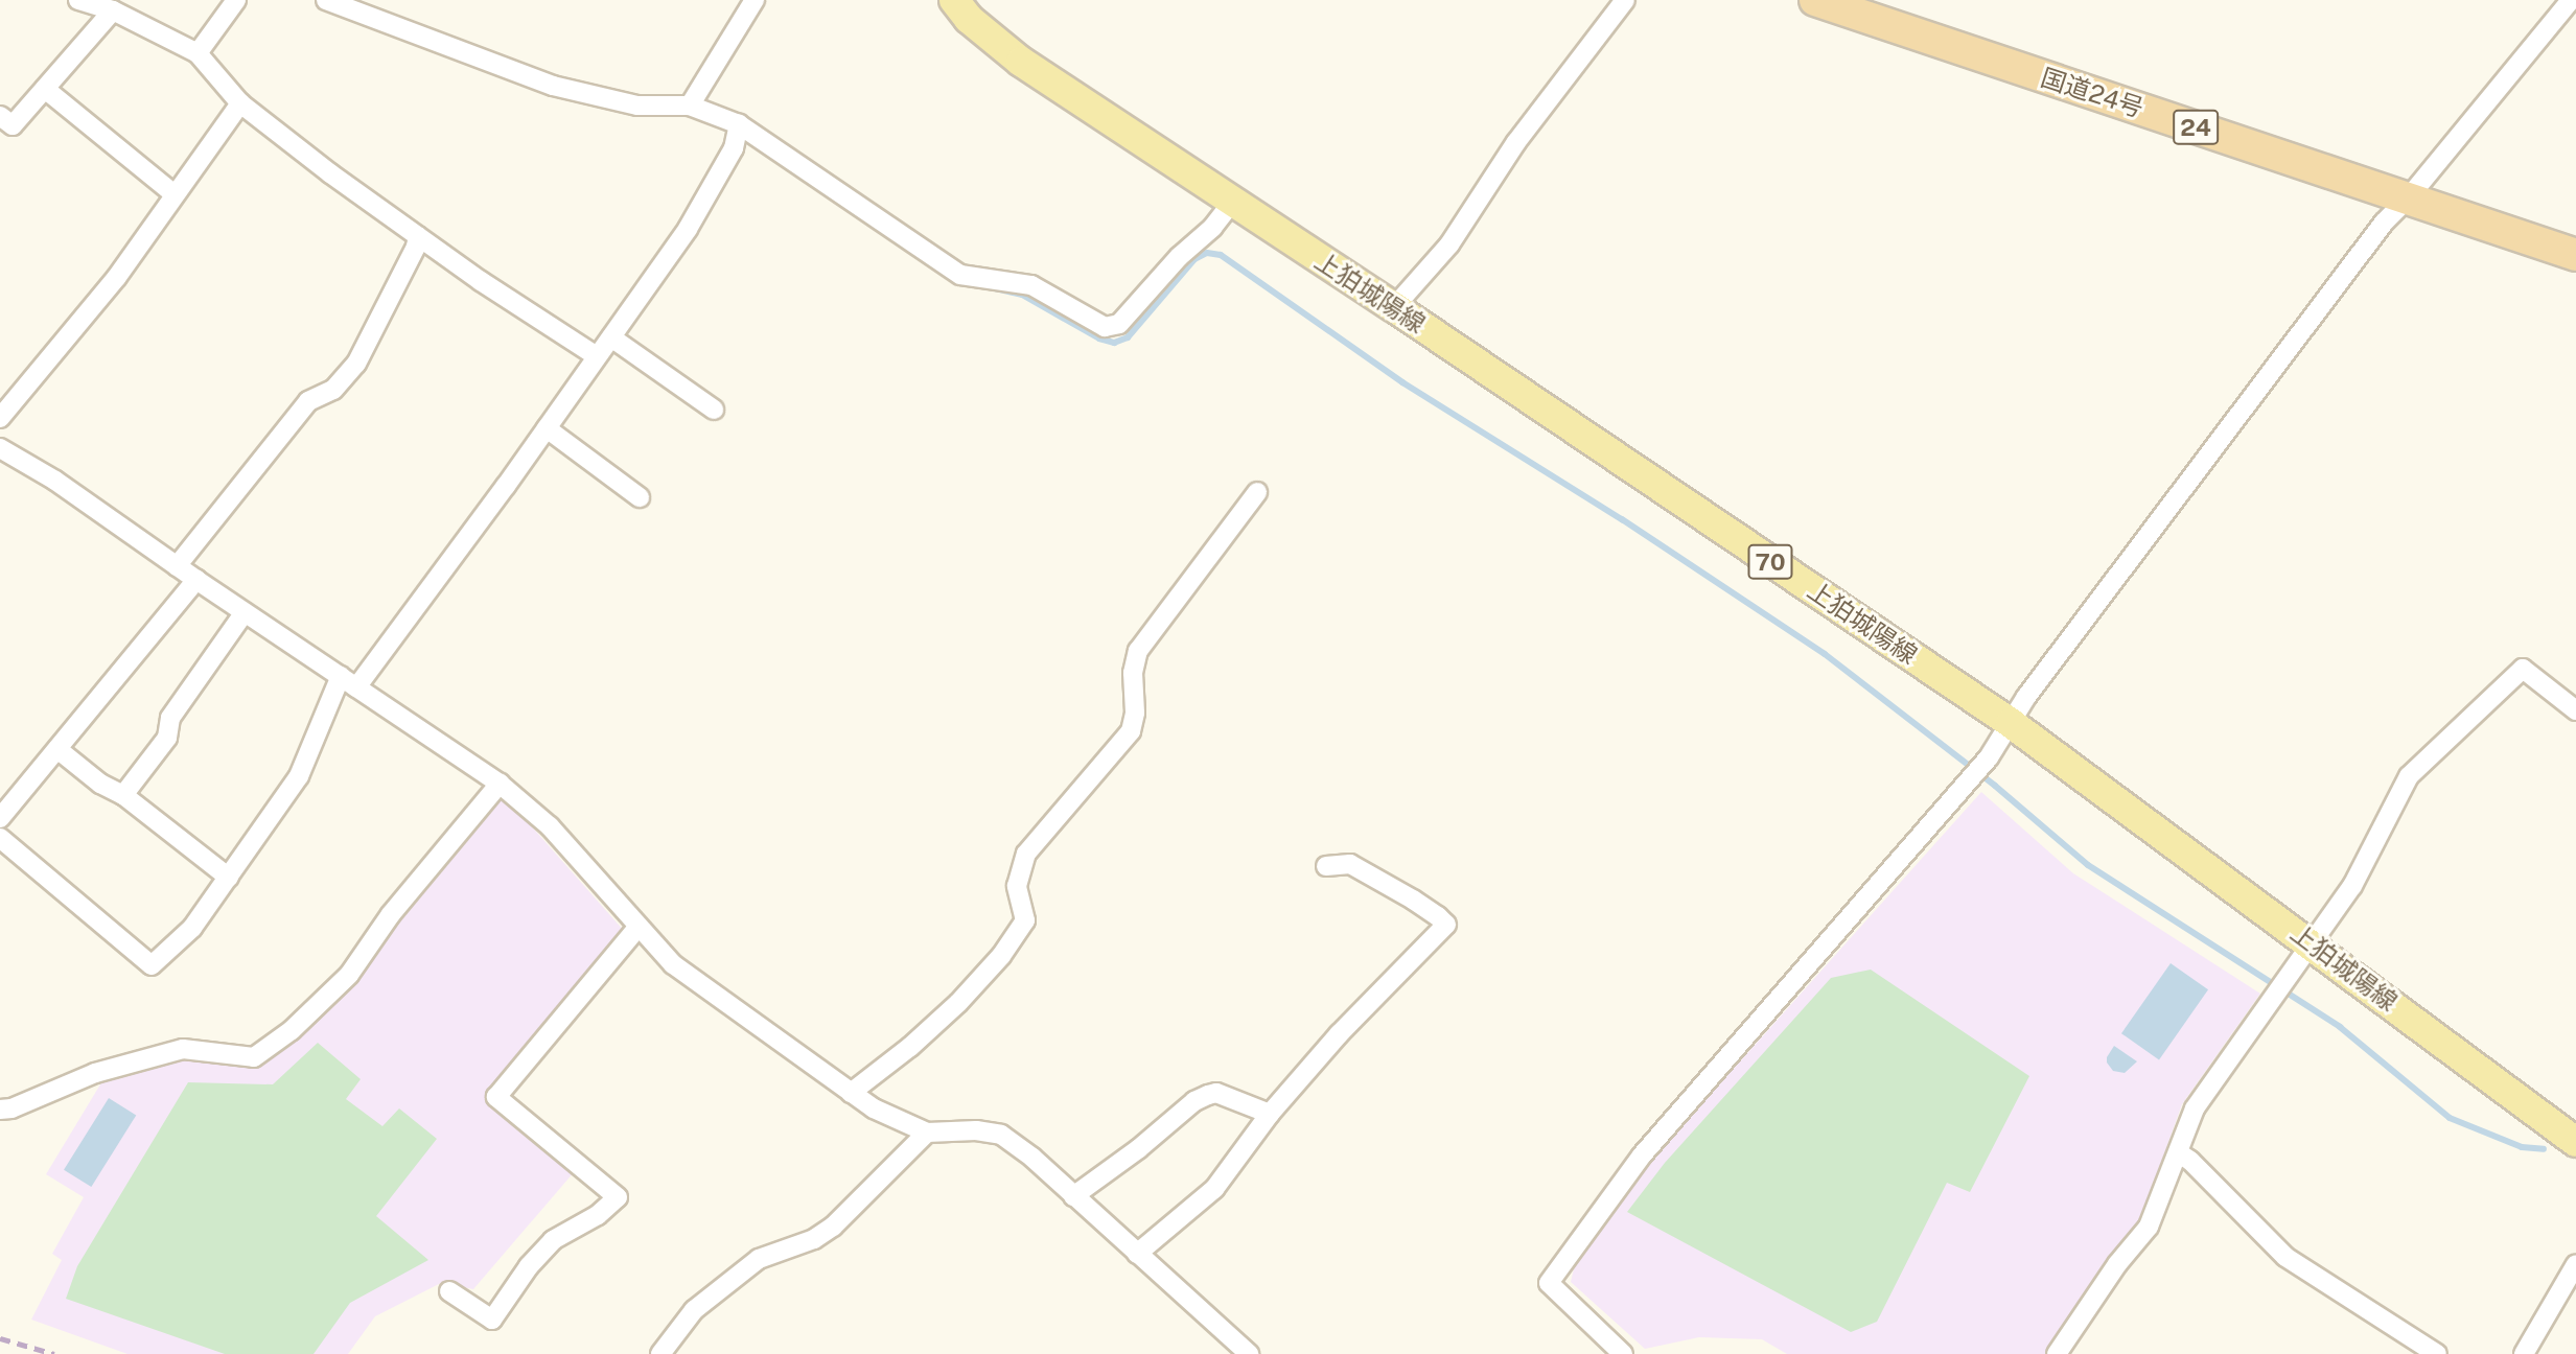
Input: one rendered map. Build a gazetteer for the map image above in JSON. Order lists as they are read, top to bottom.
{
  "streets": {
    "highway": ["国道24号", "24"],
    "main road": ["上狛城陽線", "70"]
  }
}
